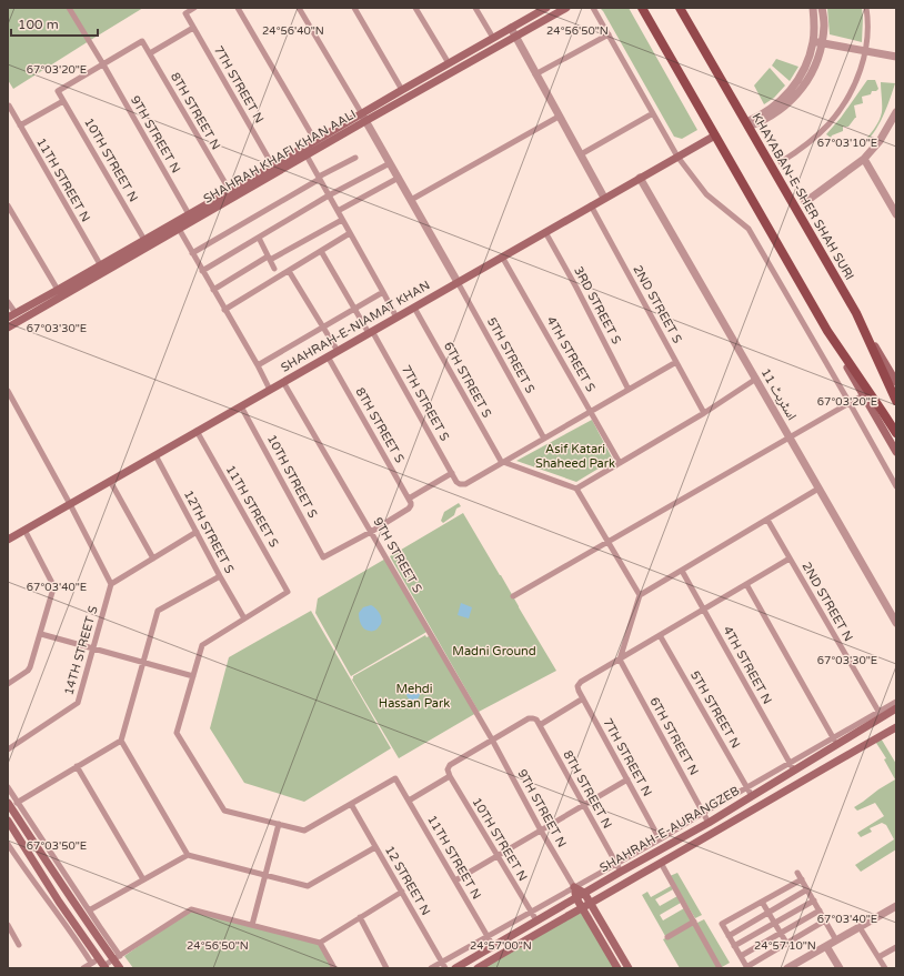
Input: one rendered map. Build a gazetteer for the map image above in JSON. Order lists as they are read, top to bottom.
{
  "streets": {
    "main road": [
      "SHAHRAH KHAFI KHAN AALI",
      "KHAYABAN-E-SHER SHAH SURI",
      "SHAHRAH-E-NIAMAT KHAN",
      "SHAHRAH-E-AURANGZEB"
    ],
    "street": [
      "7TH STREET N",
      "8TH STREET N",
      "9TH STREET N",
      "10TH STREET N",
      "11TH STREET N",
      "2ND STREET S",
      "3RD STREET S",
      "4TH STREET S",
      "5TH STREET S",
      "6TH STREET S",
      "اسٹریٹ 11",
      "7TH STREET S",
      "8TH STREET S",
      "10TH STREET S",
      "11TH STREET S",
      "12TH STREET S",
      "9TH STREET S",
      "2ND STREET N",
      "14TH STREET S",
      "4TH STREET N",
      "5TH STREET N",
      "6TH STREET N",
      "12 STREET N"
    ]
  },
  "crossings": [
    ["7TH STREET N", "SHAHRAH KHAFI KHAN AALI"],
    ["7TH STREET N", "6TH STREET N"],
    ["8TH STREET N", "9TH STREET N"],
    ["8TH STREET N", "SHAHRAH KHAFI KHAN AALI"],
    ["8TH STREET N", "10TH STREET N"],
    ["8TH STREET N", "9TH STREET S"],
    ["8TH STREET N", "SHAHRAH-E-AURANGZEB"],
    ["9TH STREET N", "SHAHRAH KHAFI KHAN AALI"],
    ["9TH STREET N", "10TH STREET N"],
    ["9TH STREET N", "9TH STREET S"],
    ["SHAHRAH KHAFI KHAN AALI", "10TH STREET N"],
    ["SHAHRAH KHAFI KHAN AALI", "11TH STREET N"],
    ["10TH STREET N", "9TH STREET S"],
    ["10TH STREET N", "SHAHRAH-E-AURANGZEB"],
    ["11TH STREET N", "SHAHRAH-E-AURANGZEB"],
    ["11TH STREET N", "12 STREET N"],
    ["2ND STREET S", "SHAHRAH-E-NIAMAT KHAN"],
    ["3RD STREET S", "SHAHRAH-E-NIAMAT KHAN"],
    ["SHAHRAH-E-NIAMAT KHAN", "4TH STREET S"],
    ["SHAHRAH-E-NIAMAT KHAN", "5TH STREET S"],
    ["SHAHRAH-E-NIAMAT KHAN", "6TH STREET S"],
    ["SHAHRAH-E-NIAMAT KHAN", "اسٹریٹ 11"],
    ["SHAHRAH-E-NIAMAT KHAN", "7TH STREET S"],
    ["SHAHRAH-E-NIAMAT KHAN", "8TH STREET S"],
    ["SHAHRAH-E-NIAMAT KHAN", "10TH STREET S"],
    ["SHAHRAH-E-NIAMAT KHAN", "11TH STREET S"],
    ["SHAHRAH-E-NIAMAT KHAN", "12TH STREET S"],
    ["SHAHRAH-E-NIAMAT KHAN", "9TH STREET S"],
    ["6TH STREET S", "7TH STREET S"],
    ["8TH STREET S", "10TH STREET S"],
    ["8TH STREET S", "9TH STREET S"],
    ["10TH STREET S", "9TH STREET S"],
    ["11TH STREET S", "12TH STREET S"],
    ["2ND STREET N", "SHAHRAH-E-AURANGZEB"],
    ["4TH STREET N", "SHAHRAH-E-AURANGZEB"],
    ["5TH STREET N", "SHAHRAH-E-AURANGZEB"],
    ["6TH STREET N", "SHAHRAH-E-AURANGZEB"]
  ],
  "parks": ["Asif Katari Shaheed Park", "Madni Ground", "Mehdi Hassan Park"],
  "scale_bar": "100 m",
  "coordinates": [
    "24°56'40\"N",
    "24°56'50\"N",
    "67°03'20\"E",
    "67°03'10\"E",
    "67°03'30\"E",
    "67°03'40\"E",
    "67°03'50\"E",
    "24°57'00\"N",
    "24°57'10\"N"
  ]
}
